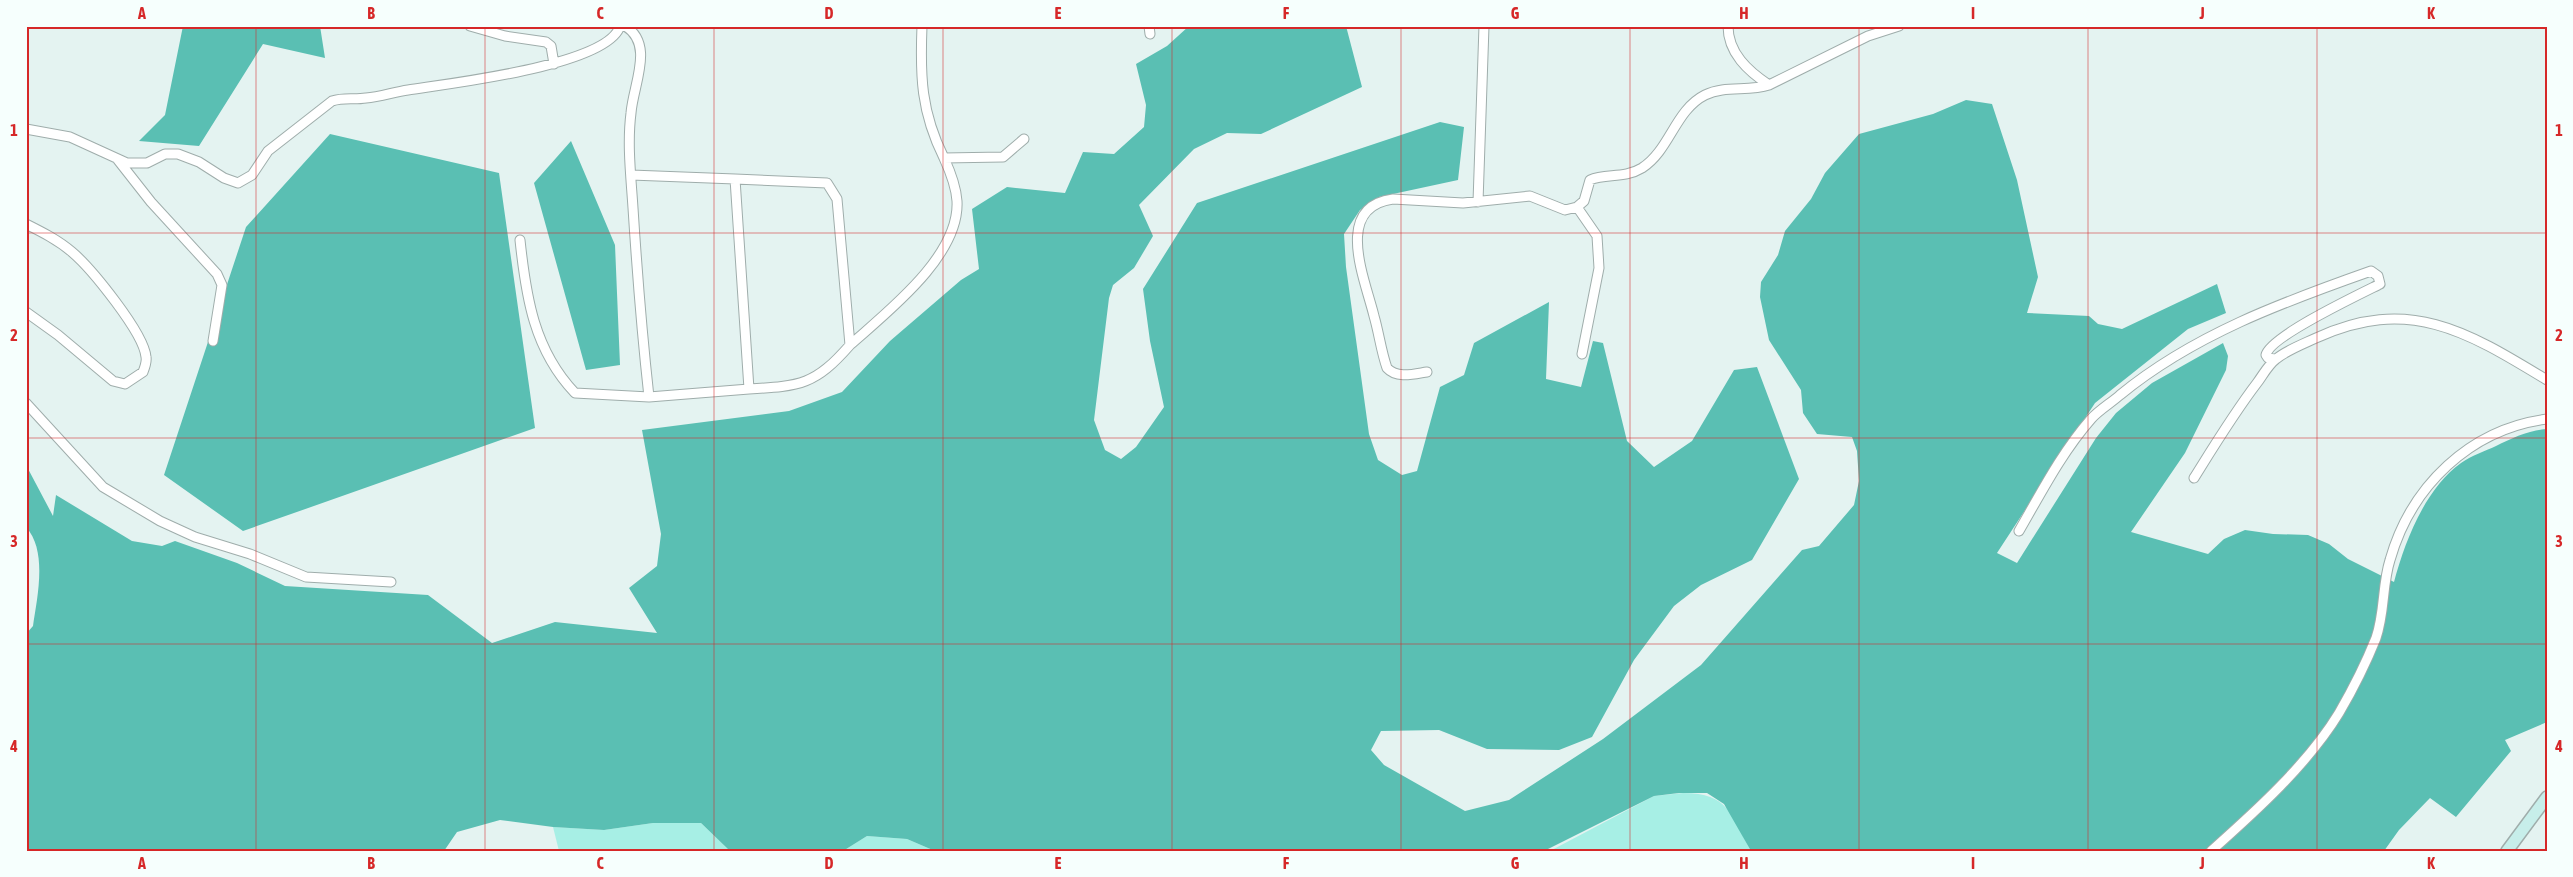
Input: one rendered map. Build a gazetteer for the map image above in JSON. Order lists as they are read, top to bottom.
{
  "grid": {
    "columns": [
      "A",
      "B",
      "C",
      "D",
      "E",
      "F",
      "G",
      "H",
      "I",
      "J",
      "K"
    ],
    "rows": [
      "1",
      "2",
      "3",
      "4"
    ]
  }
}
